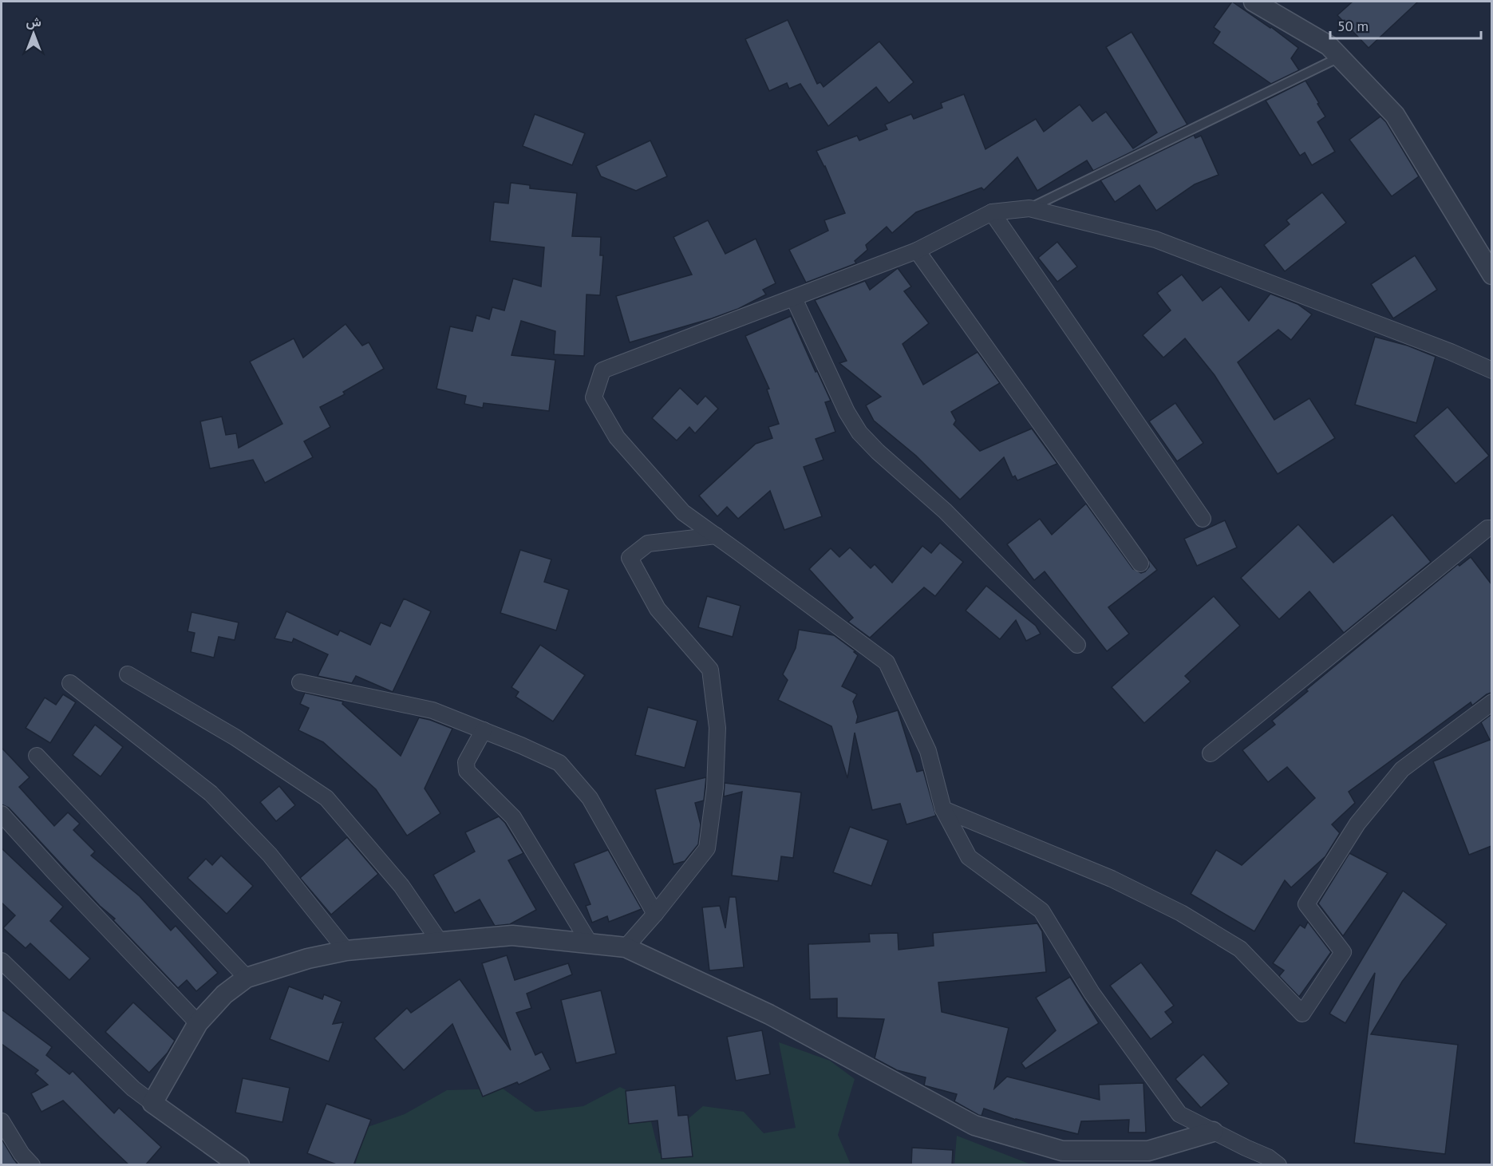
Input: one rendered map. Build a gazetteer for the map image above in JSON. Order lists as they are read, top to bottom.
{
  "scale_bar": "50 m",
  "north": "top"
}
